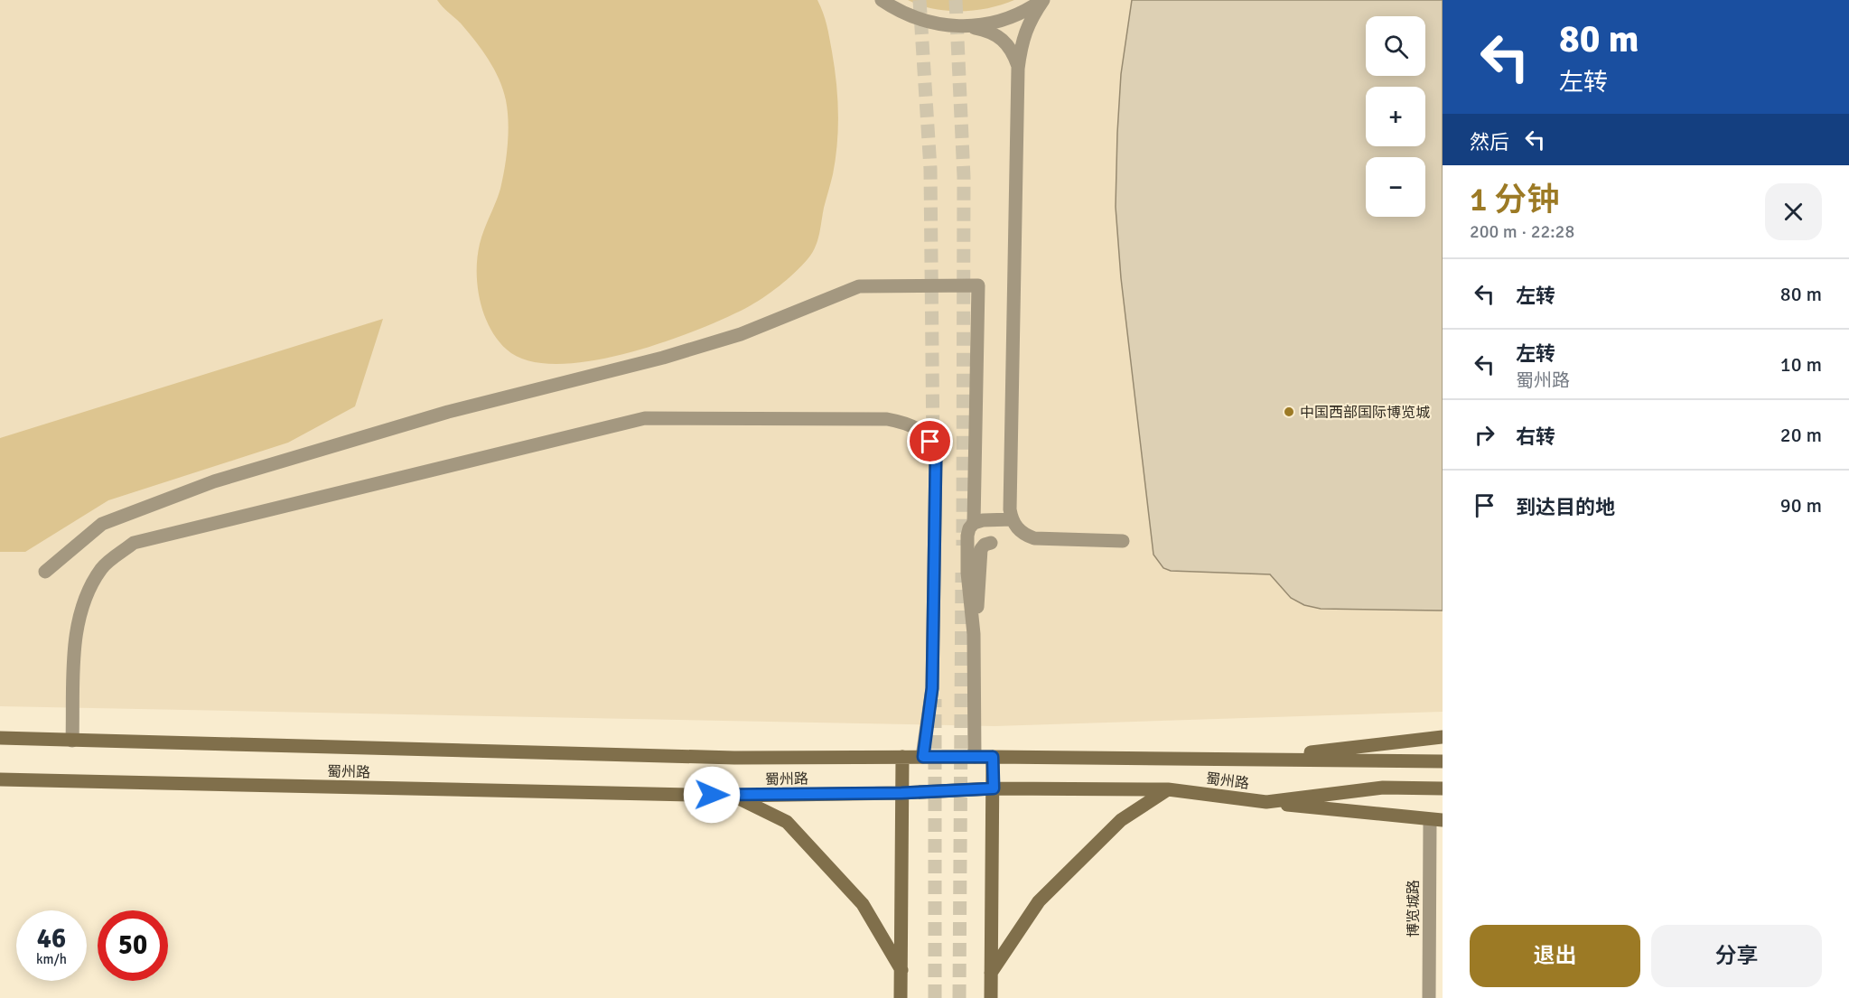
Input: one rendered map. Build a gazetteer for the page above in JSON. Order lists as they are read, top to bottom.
{
  "streets": {
    "main road": ["蜀州路"],
    "street": ["博览城路"]
  },
  "places": ["中国西部国际博览城"],
  "page": {
    "turn": ["80 m", "左转"],
    "map_buttons": ["+", "−"],
    "then": "然后",
    "heading": ["1 分钟", "200 m · 22:28"],
    "list": [
      {
        "name": "左转",
        "value": "80 m"
      },
      {
        "name": "左转",
        "note": "蜀州路",
        "value": "10 m"
      },
      {
        "name": "右转",
        "value": "20 m"
      },
      {
        "name": "到达目的地",
        "value": "90 m"
      }
    ],
    "speed": "46 km/h",
    "limit": "50",
    "buttons": ["退出", "分享"]
  }
}
